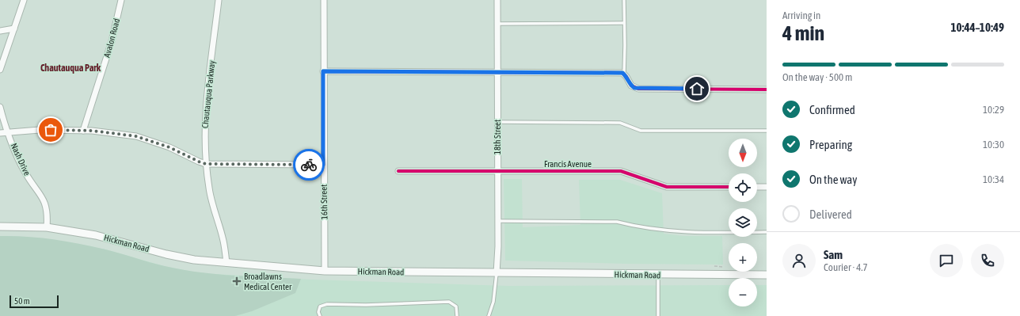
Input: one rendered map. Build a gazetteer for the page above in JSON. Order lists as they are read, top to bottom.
{
  "streets": {
    "main road": ["Hickman Road"],
    "street": [
      "Avalon Road",
      "Chautauqua Parkway",
      "18th Street",
      "Nash Drive",
      "Francis Avenue",
      "16th Street"
    ]
  },
  "crossings": [
    ["Chautauqua Parkway", "Hickman Road"],
    ["18th Street", "Francis Avenue"],
    ["18th Street", "Hickman Road"],
    ["Nash Drive", "Hickman Road"],
    ["16th Street", "Hickman Road"]
  ],
  "districts": ["Chautauqua Park"],
  "places": {
    "health": ["Broadlawns Medical Center"]
  },
  "scale_bar": "50 m",
  "north": "bottom",
  "page": {
    "heading": ["4 min", "Arriving in", "10:44–10:49"],
    "panel": ["Sam", "Courier · 4.7"],
    "bar": "On the way · 500 m",
    "list": [
      ["Confirmed", "10:29"],
      ["Preparing", "10:30"],
      ["On the way", "10:34"],
      "Delivered"
    ],
    "map_buttons": ["+", "−"],
    "scale": "50 m"
  }
}
